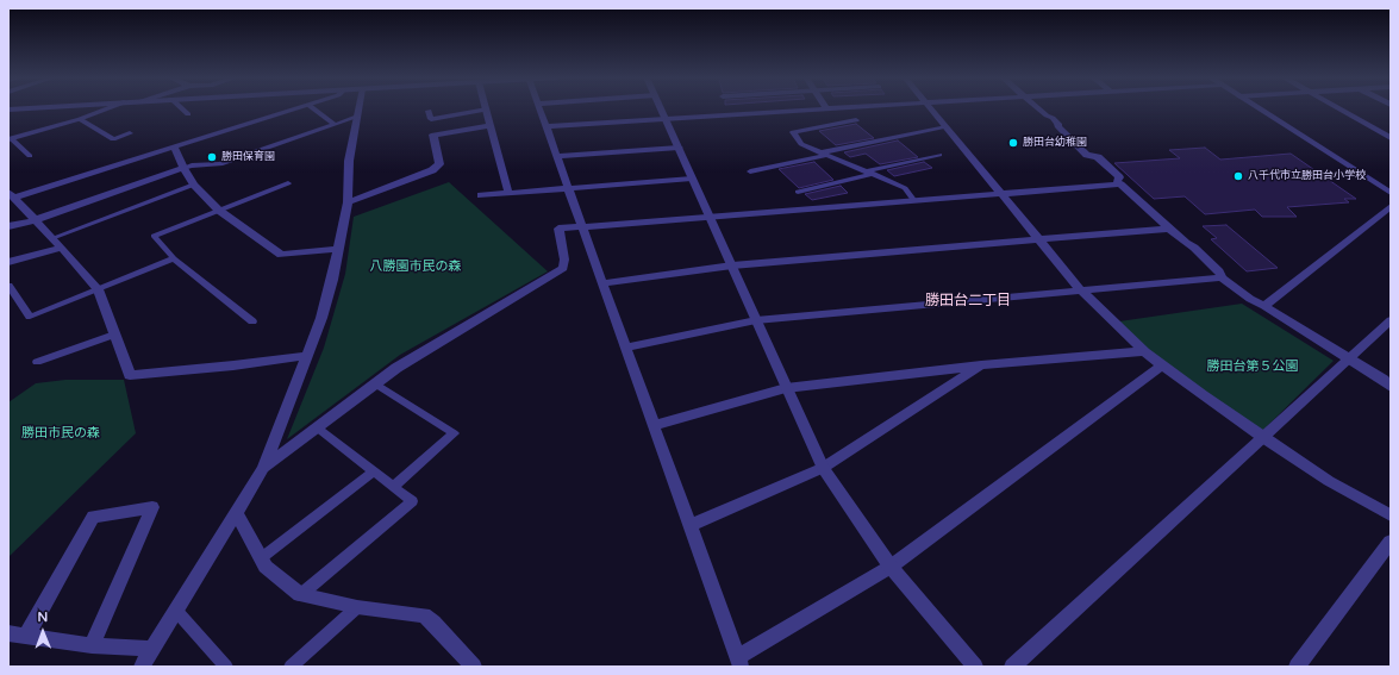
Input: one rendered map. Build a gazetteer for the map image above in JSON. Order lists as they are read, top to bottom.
{
  "districts": ["勝田台二丁目"],
  "parks": ["八勝園市民の森", "勝田台第５公園", "勝田市民の森"],
  "places": ["勝田台幼稚園", "勝田保育園", "八千代市立勝田台小学校"],
  "north": "top"
}
